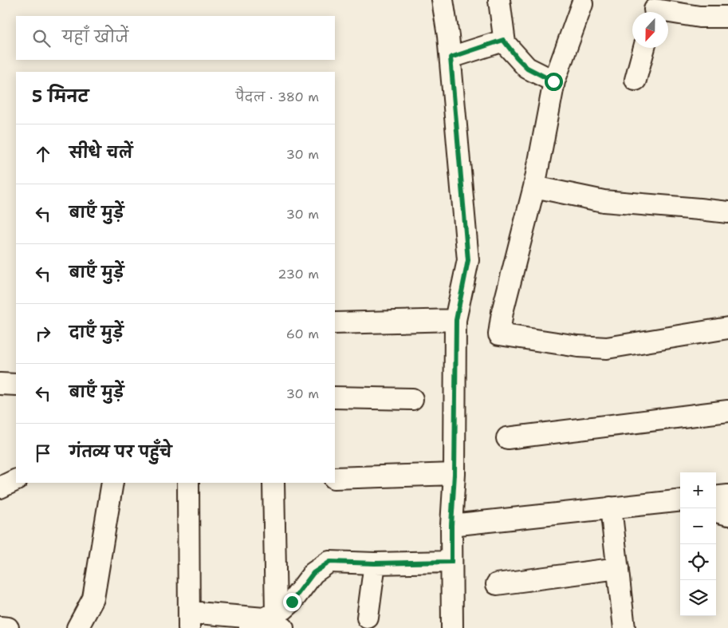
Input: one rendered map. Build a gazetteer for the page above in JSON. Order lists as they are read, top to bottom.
{
  "north": "bottom",
  "page": {
    "search": "यहाँ खोजें",
    "heading": ["5 मिनट", "पैदल · 380 m"],
    "list": [
      ["सीधे चलें", "30 m"],
      ["बाएँ मुड़ें", "30 m"],
      ["बाएँ मुड़ें", "230 m"],
      ["दाएँ मुड़ें", "60 m"],
      ["बाएँ मुड़ें", "30 m"],
      "गंतव्य पर पहुँचे"
    ],
    "map_buttons": ["+", "−"]
  }
}
